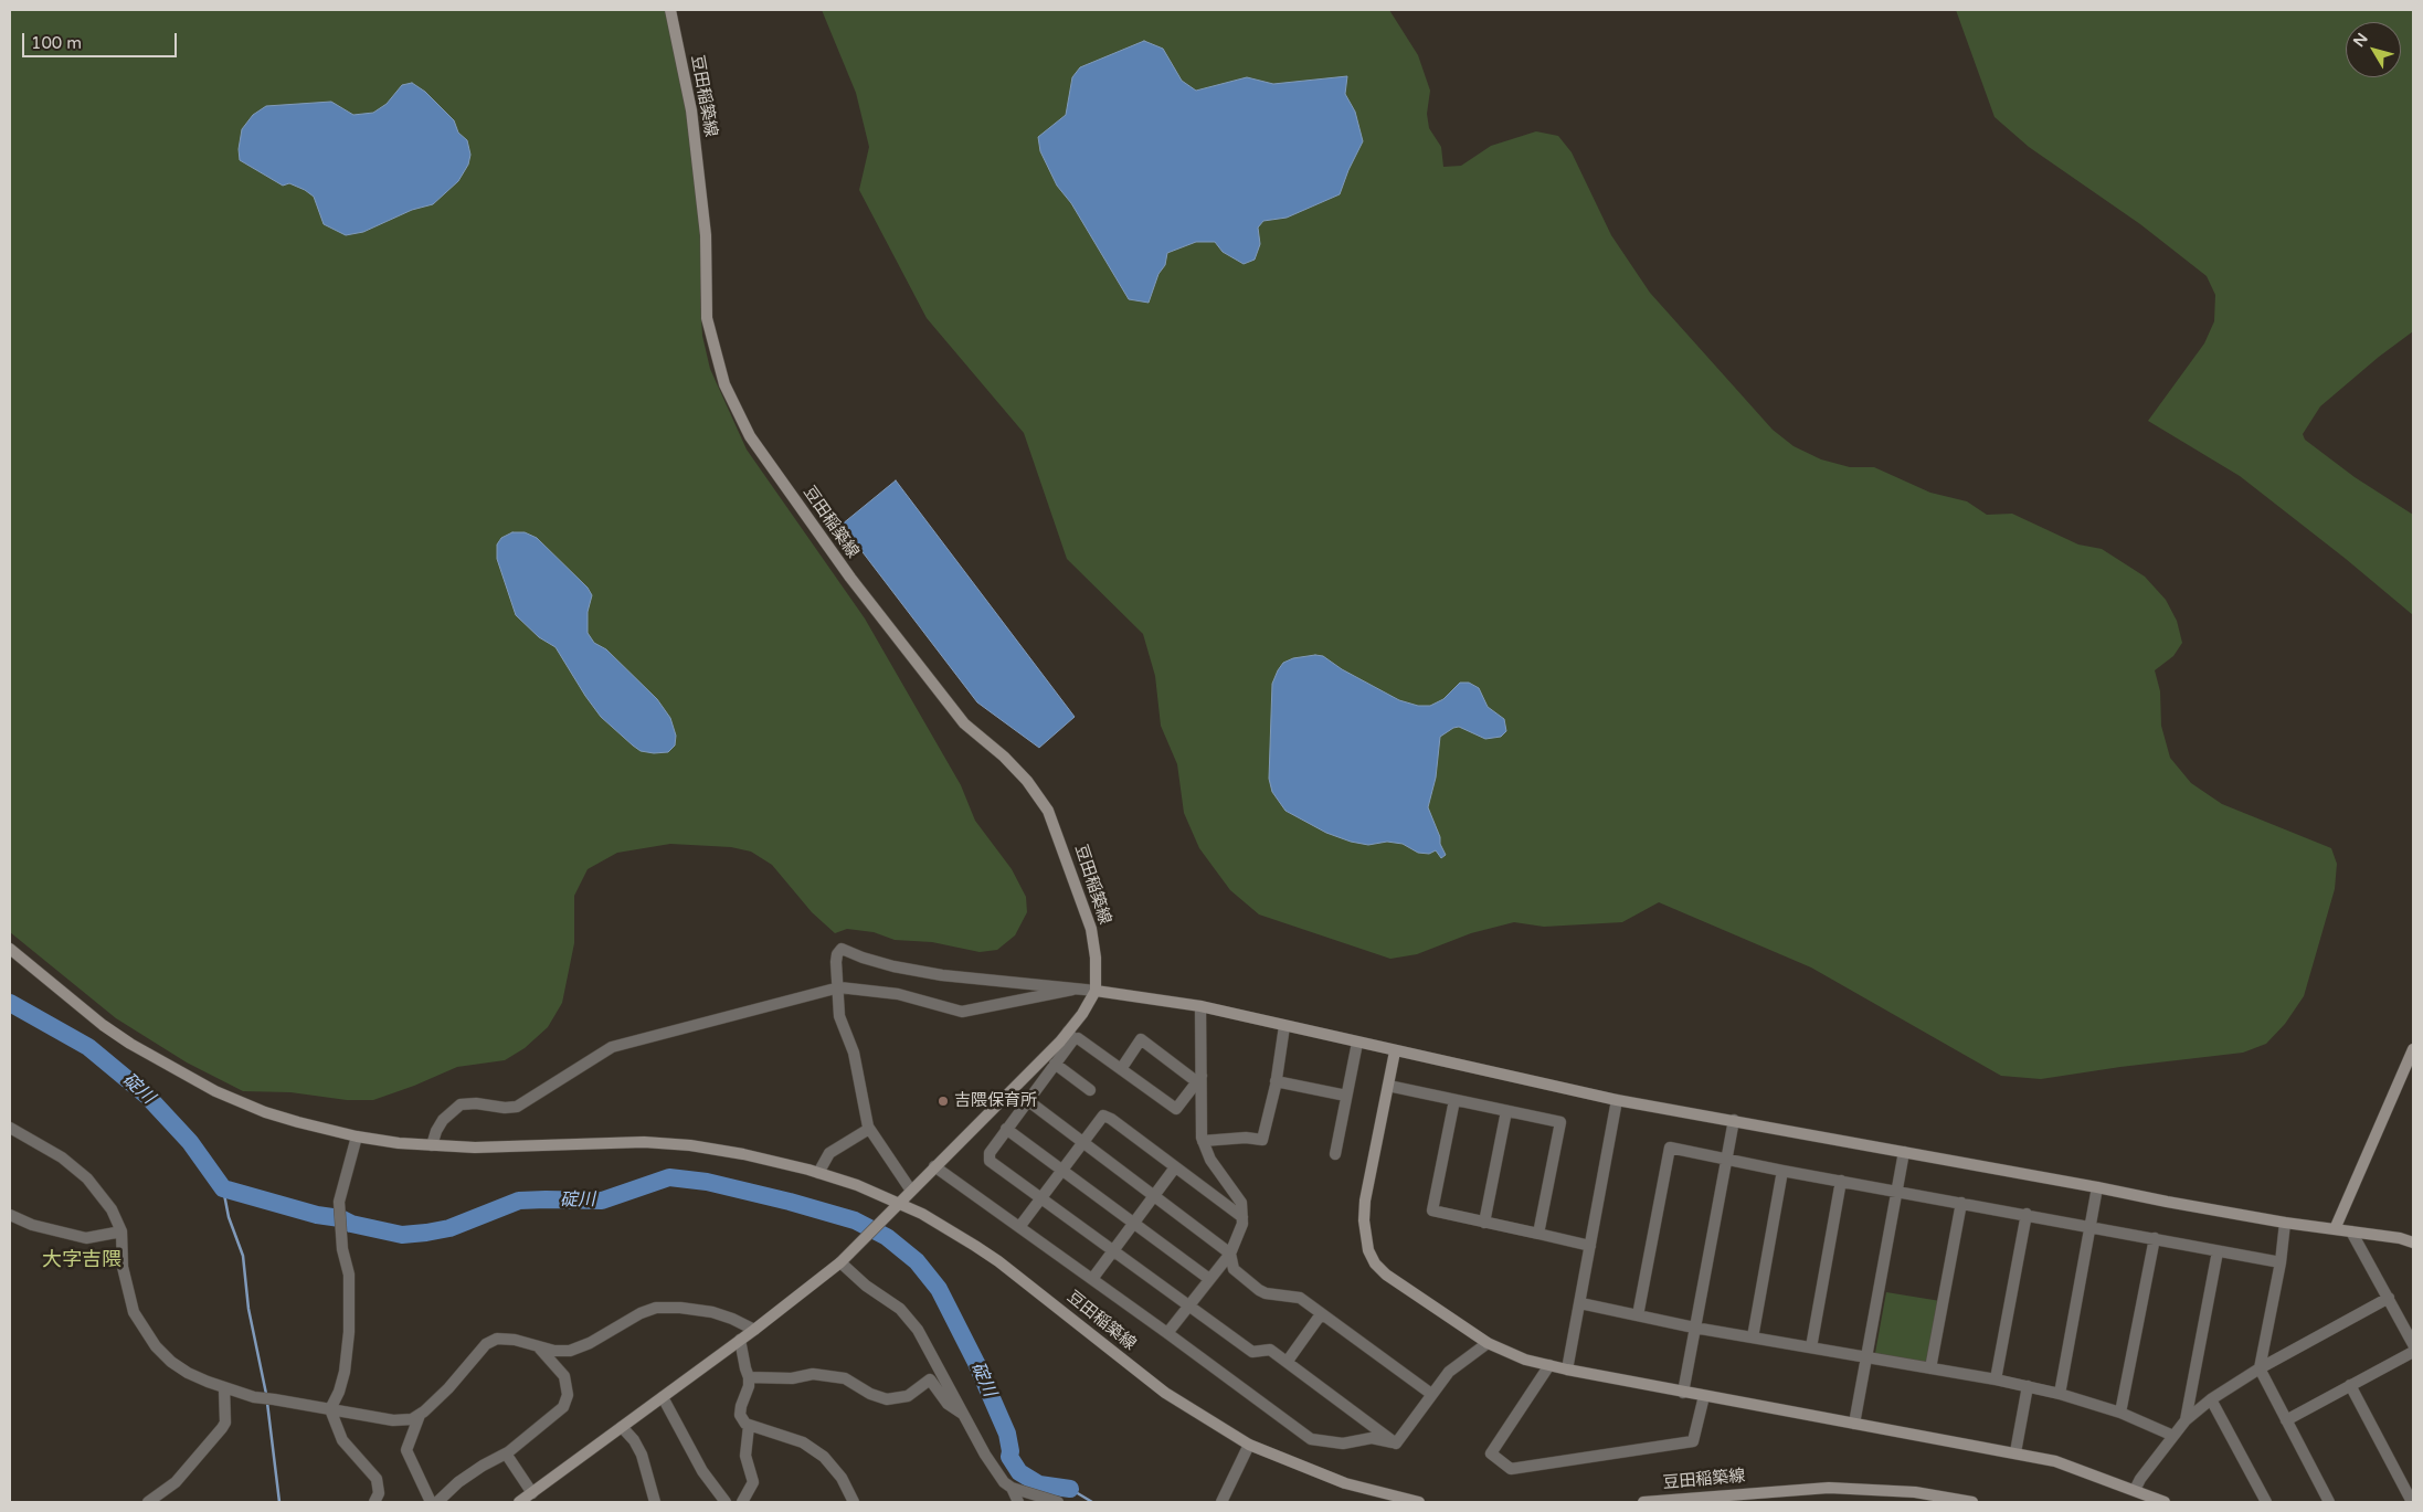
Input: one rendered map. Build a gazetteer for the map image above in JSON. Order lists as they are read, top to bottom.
{
  "streets": {
    "street": ["豆田稲築線"]
  },
  "districts": ["大字吉隈"],
  "water": ["碇川"],
  "places": ["吉隈保育所"],
  "scale_bar": "100 m",
  "north": "top left"
}
